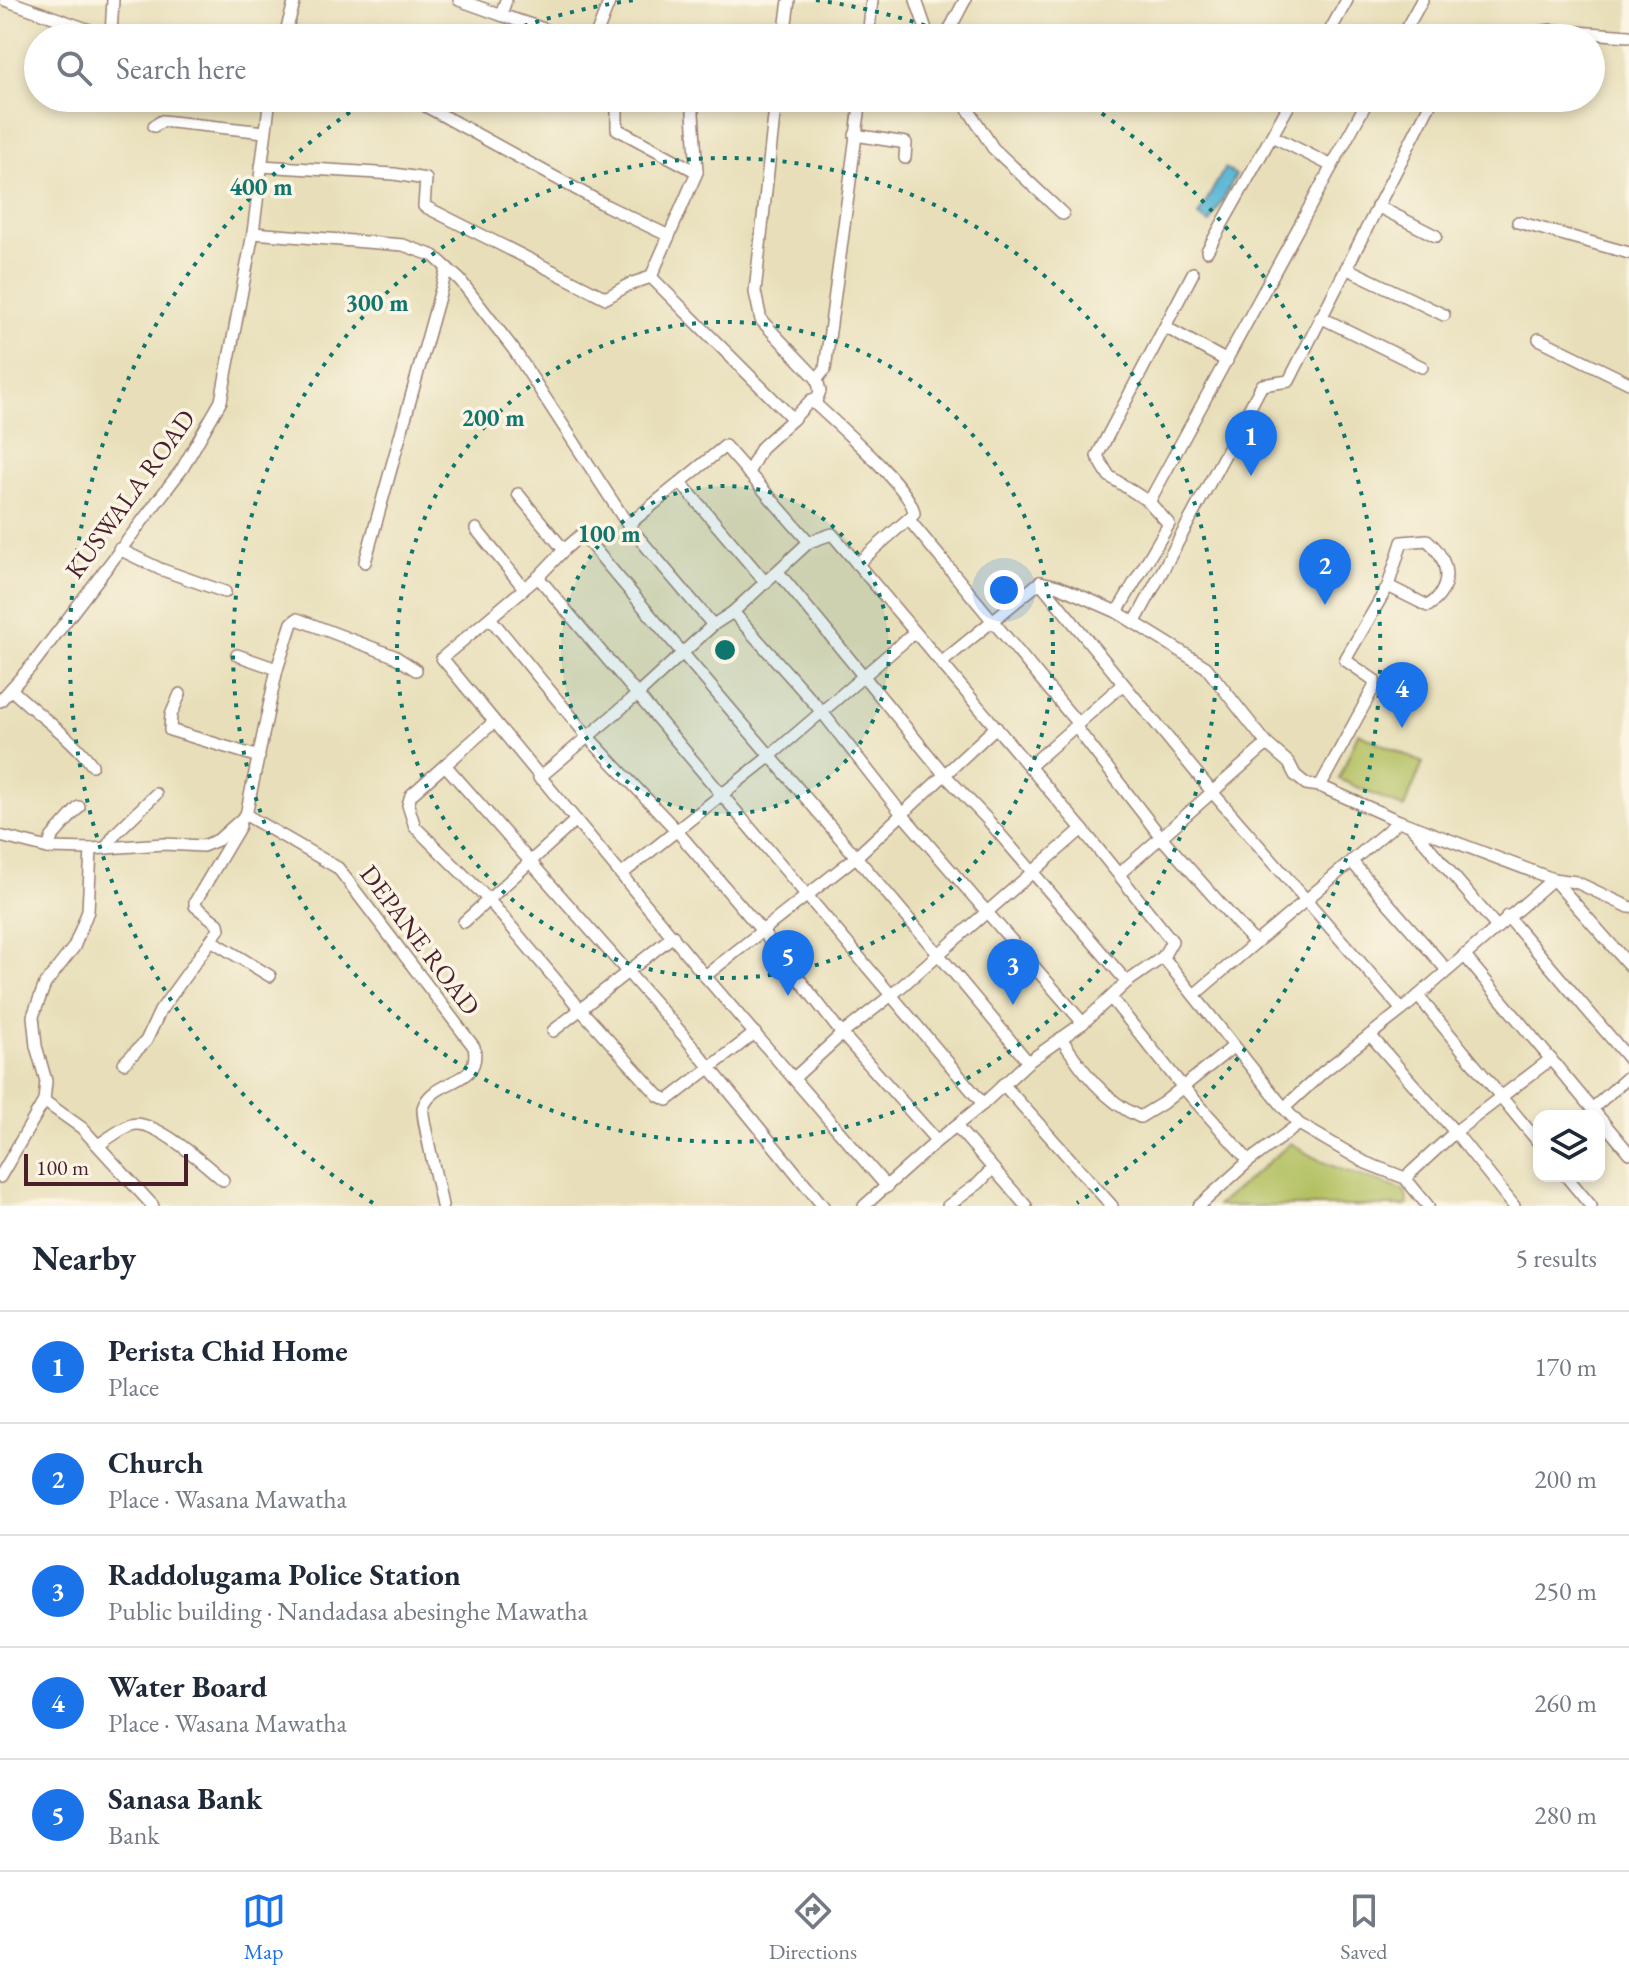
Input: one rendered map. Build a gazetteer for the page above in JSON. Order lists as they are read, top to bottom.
{
  "streets": {
    "street": ["KUSWALA ROAD", "DEPANE ROAD"]
  },
  "scale_bar": "100 m",
  "page": {
    "search": "Search here",
    "pins": [
      "1",
      "2",
      "4",
      "5",
      "3"
    ],
    "scale": "100 m",
    "heading": ["Nearby", "5 results"],
    "list": [
      {
        "mark": "1",
        "name": "Perista Chid Home",
        "note": "Place",
        "value": "170 m"
      },
      {
        "mark": "2",
        "name": "Church",
        "note": "Place · Wasana Mawatha",
        "value": "200 m"
      },
      {
        "mark": "3",
        "name": "Raddolugama Police Station",
        "note": "Public building · Nandadasa abesinghe Mawatha",
        "value": "250 m"
      },
      {
        "mark": "4",
        "name": "Water Board",
        "note": "Place · Wasana Mawatha",
        "value": "260 m"
      },
      {
        "mark": "5",
        "name": "Sanasa Bank",
        "note": "Bank",
        "value": "280 m"
      }
    ],
    "nav": ["Map", "Directions", "Saved"]
  },
  "rings": [
    "400 m",
    "300 m",
    "200 m",
    "100 m"
  ]
}
